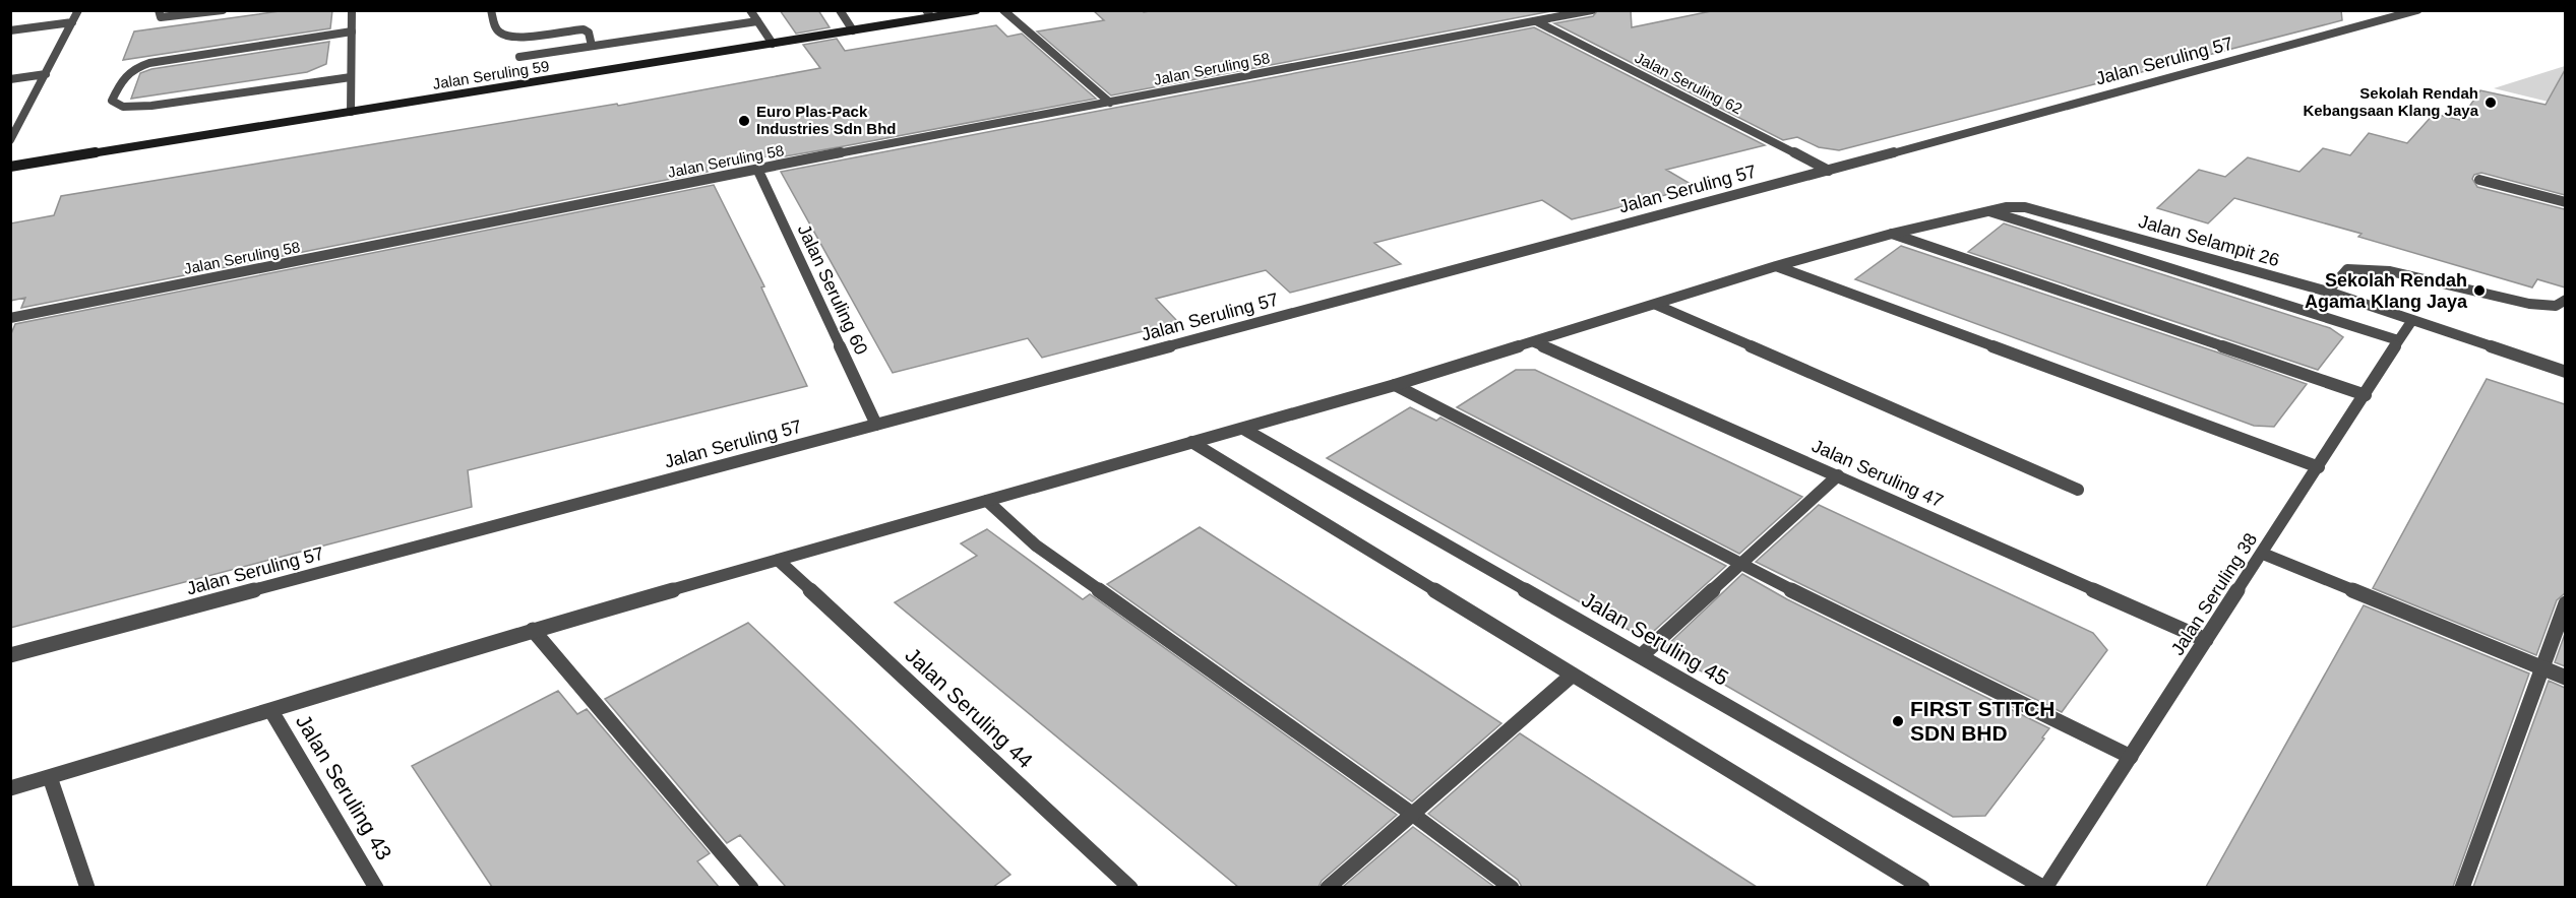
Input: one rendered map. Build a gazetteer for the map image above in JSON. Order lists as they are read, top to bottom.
{
  "streets": {
    "main road": ["Jalan Seruling 59"],
    "street": [
      "Jalan Seruling 57",
      "Jalan Seruling 58",
      "Jalan Seruling 62",
      "Jalan Selampit 26",
      "Jalan Seruling 60",
      "Jalan Seruling 47",
      "Jalan Seruling 38",
      "Jalan Seruling 45",
      "Jalan Seruling 44",
      "Jalan Seruling 43"
    ]
  },
  "crossings": [
    ["Jalan Seruling 57", "Jalan Seruling 62"],
    ["Jalan Seruling 57", "Jalan Seruling 60"],
    ["Jalan Seruling 58", "Jalan Seruling 62"],
    ["Jalan Seruling 58", "Jalan Seruling 60"],
    ["Jalan Selampit 26", "Jalan Seruling 38"],
    ["Jalan Seruling 47", "Jalan Seruling 38"],
    ["Jalan Seruling 38", "Jalan Seruling 45"]
  ],
  "places": [
    "Sekolah Rendah Kebangsaan Klang Jaya",
    "Euro Plas-Pack Industries Sdn Bhd",
    "Sekolah Rendah Agama Klang Jaya",
    "FIRST STITCH SDN BHD"
  ]
}
